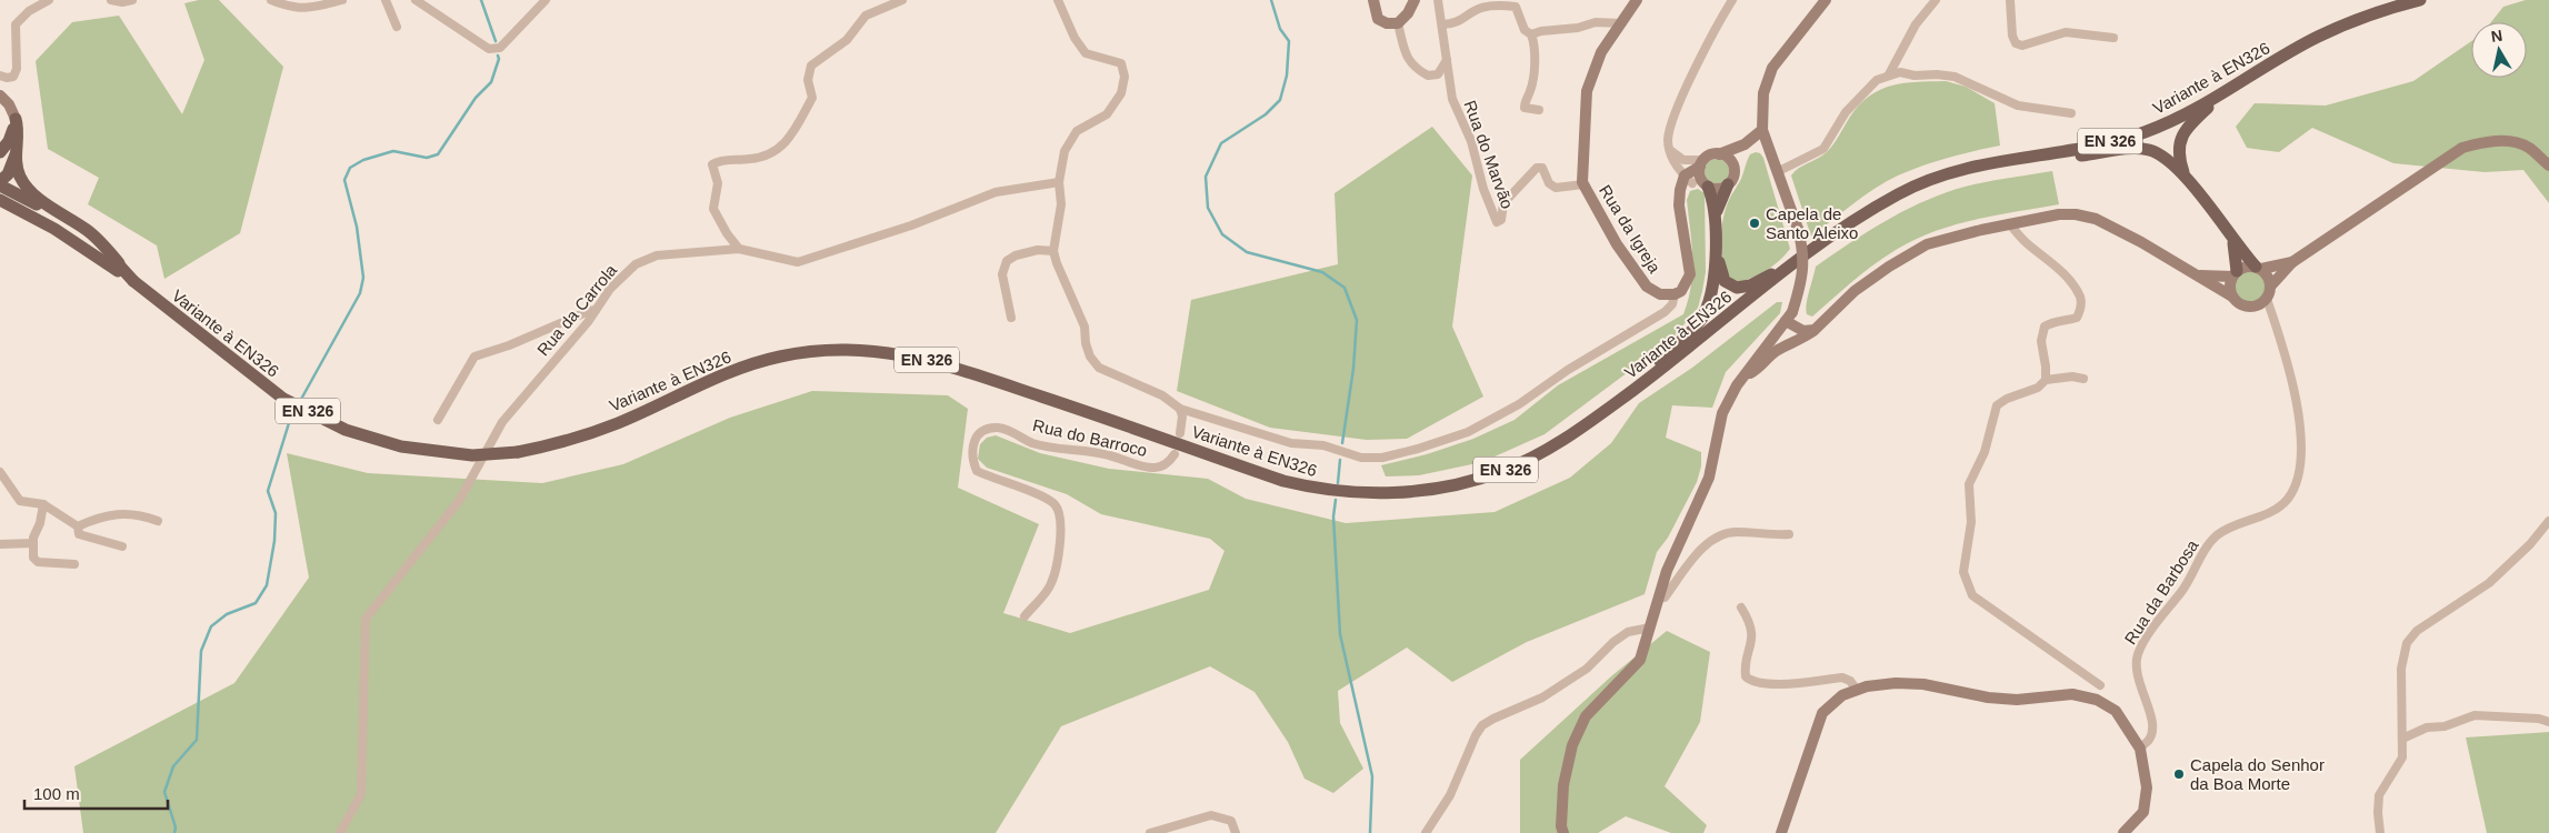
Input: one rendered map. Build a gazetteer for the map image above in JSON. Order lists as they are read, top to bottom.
{
  "streets": {
    "main road": ["Variante à EN326", "EN 326", "Rua da Igreja"],
    "street": [
      "Rua do Marvão",
      "Rua da Carrola",
      "Rua do Barroco",
      "Rua da Barbosa"
    ]
  },
  "crossings": [
    ["Rua do Marvão", "Rua da Igreja"]
  ],
  "places": ["Capela de Santo Aleixo", "Capela do Senhor da Boa Morte"],
  "scale_bar": "100 m",
  "north": "top"
}
